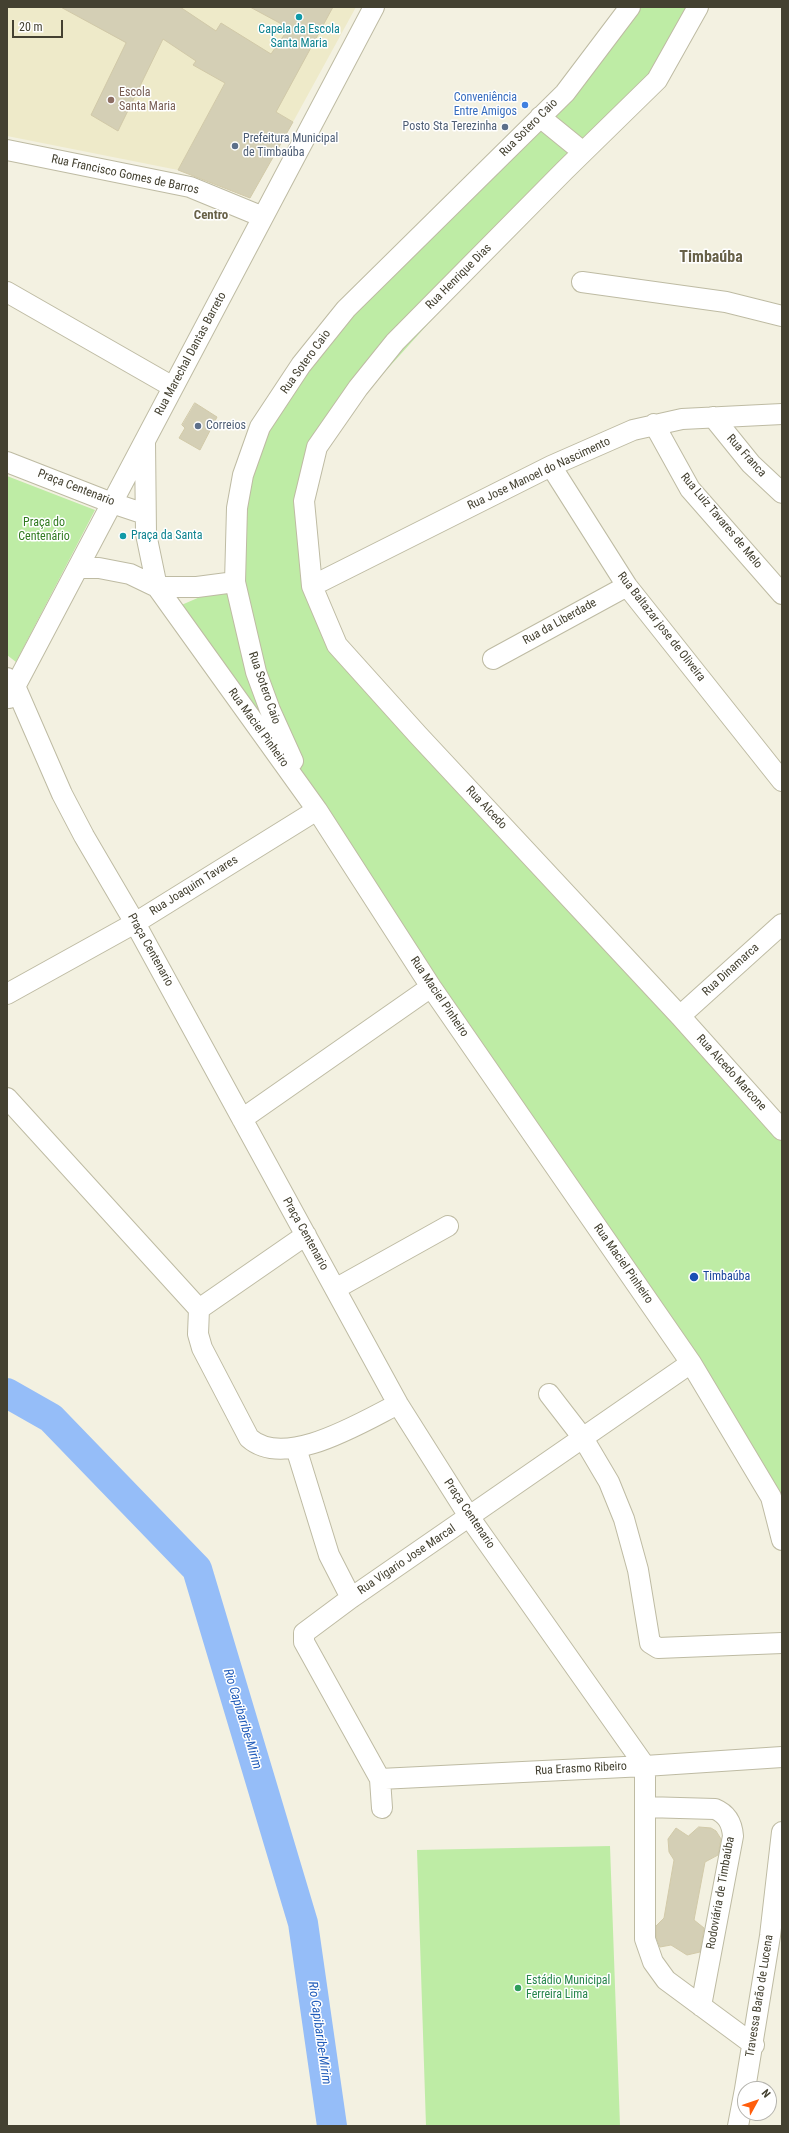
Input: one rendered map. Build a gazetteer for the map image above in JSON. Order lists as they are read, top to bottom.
{
  "streets": {
    "street": [
      "Rua Sotero Caio",
      "Rua Francisco Gomes de Barros",
      "Rua Henrique Dias",
      "Rua Marechal Dantas Barreto",
      "Rua Franca",
      "Rua Jose Manoel do Nascimento",
      "Praça Centenario",
      "Rua Luiz Tavares de Melo",
      "Rua da Liberdade",
      "Rua Baltazar jose de Oliveira",
      "Rua Maciel Pinheiro",
      "Rua Alcedo",
      "Rua Joaquim Tavares",
      "Rua Dinamarca",
      "Rua Alcedo Marcone",
      "Rua Vigario Jose Marcal",
      "Rua Erasmo Ribeiro",
      "Rodoviária de Timbaúba",
      "Travessa Barão de Lucena"
    ]
  },
  "crossings": [
    ["Rua Sotero Caio", "Rua Maciel Pinheiro"],
    ["Rua Sotero Caio", "Rua Joaquim Tavares"],
    ["Rua Francisco Gomes de Barros", "Rua Marechal Dantas Barreto"],
    ["Rua Henrique Dias", "Rua Jose Manoel do Nascimento"],
    ["Rua Henrique Dias", "Rua Alcedo"],
    ["Rua Marechal Dantas Barreto", "Praça Centenario"],
    ["Rua Marechal Dantas Barreto", "Rua Maciel Pinheiro"],
    ["Rua Franca", "Rua Jose Manoel do Nascimento"],
    ["Rua Jose Manoel do Nascimento", "Rua Luiz Tavares de Melo"],
    ["Rua Jose Manoel do Nascimento", "Rua Baltazar jose de Oliveira"],
    ["Rua Jose Manoel do Nascimento", "Rua Alcedo"],
    ["Praça Centenario", "Rua Maciel Pinheiro"],
    ["Praça Centenario", "Rua Joaquim Tavares"],
    ["Praça Centenario", "Rua Vigario Jose Marcal"],
    ["Praça Centenario", "Rua Erasmo Ribeiro"],
    ["Rua da Liberdade", "Rua Baltazar jose de Oliveira"],
    ["Rua Maciel Pinheiro", "Rua Joaquim Tavares"],
    ["Rua Maciel Pinheiro", "Rua Vigario Jose Marcal"],
    ["Rua Alcedo", "Rua Dinamarca"],
    ["Rua Alcedo", "Rua Alcedo Marcone"],
    ["Rua Dinamarca", "Rua Alcedo Marcone"],
    ["Rua Vigario Jose Marcal", "Rua Erasmo Ribeiro"]
  ],
  "districts": ["Centro", "Timbaúba"],
  "water": ["Rio Capibaribe-Mirim"],
  "parks": ["Praça do Centenário"],
  "places": [
    "Capela da Escola Santa Maria",
    "Escola Santa Maria",
    "Conveniência Entre Amigos",
    "Posto Sta Terezinha",
    "Prefeitura Municipal de Timbaúba",
    "Correios",
    "Praça da Santa",
    "Timbaúba",
    "Estádio Municipal Ferreira Lima"
  ],
  "scale_bar": "20 m",
  "north": "top right"
}
